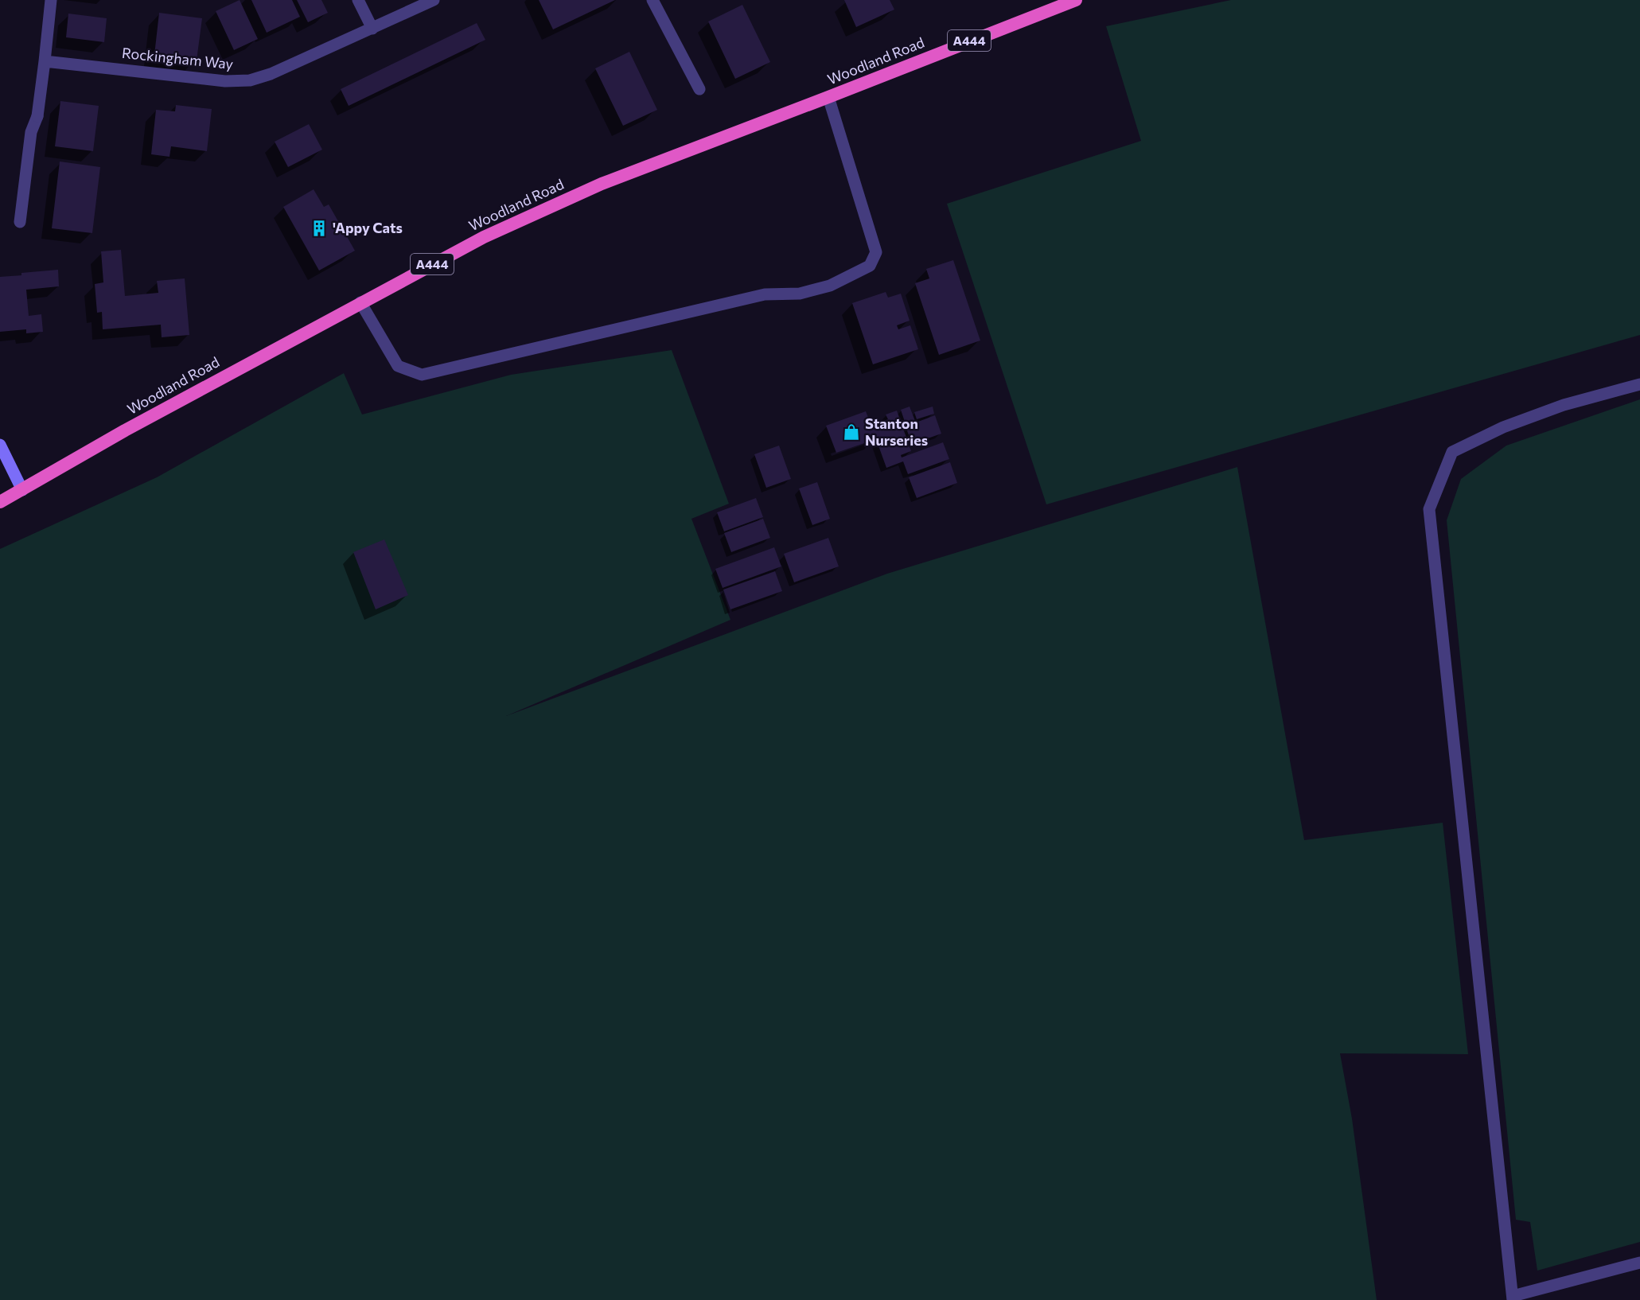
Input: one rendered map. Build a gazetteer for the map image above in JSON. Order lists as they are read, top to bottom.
{
  "streets": {
    "highway": ["A444", "Woodland Road"],
    "street": ["Rockingham Way"]
  },
  "places": {
    "building": ["'Appy Cats"],
    "shop": ["Stanton Nurseries"]
  }
}
